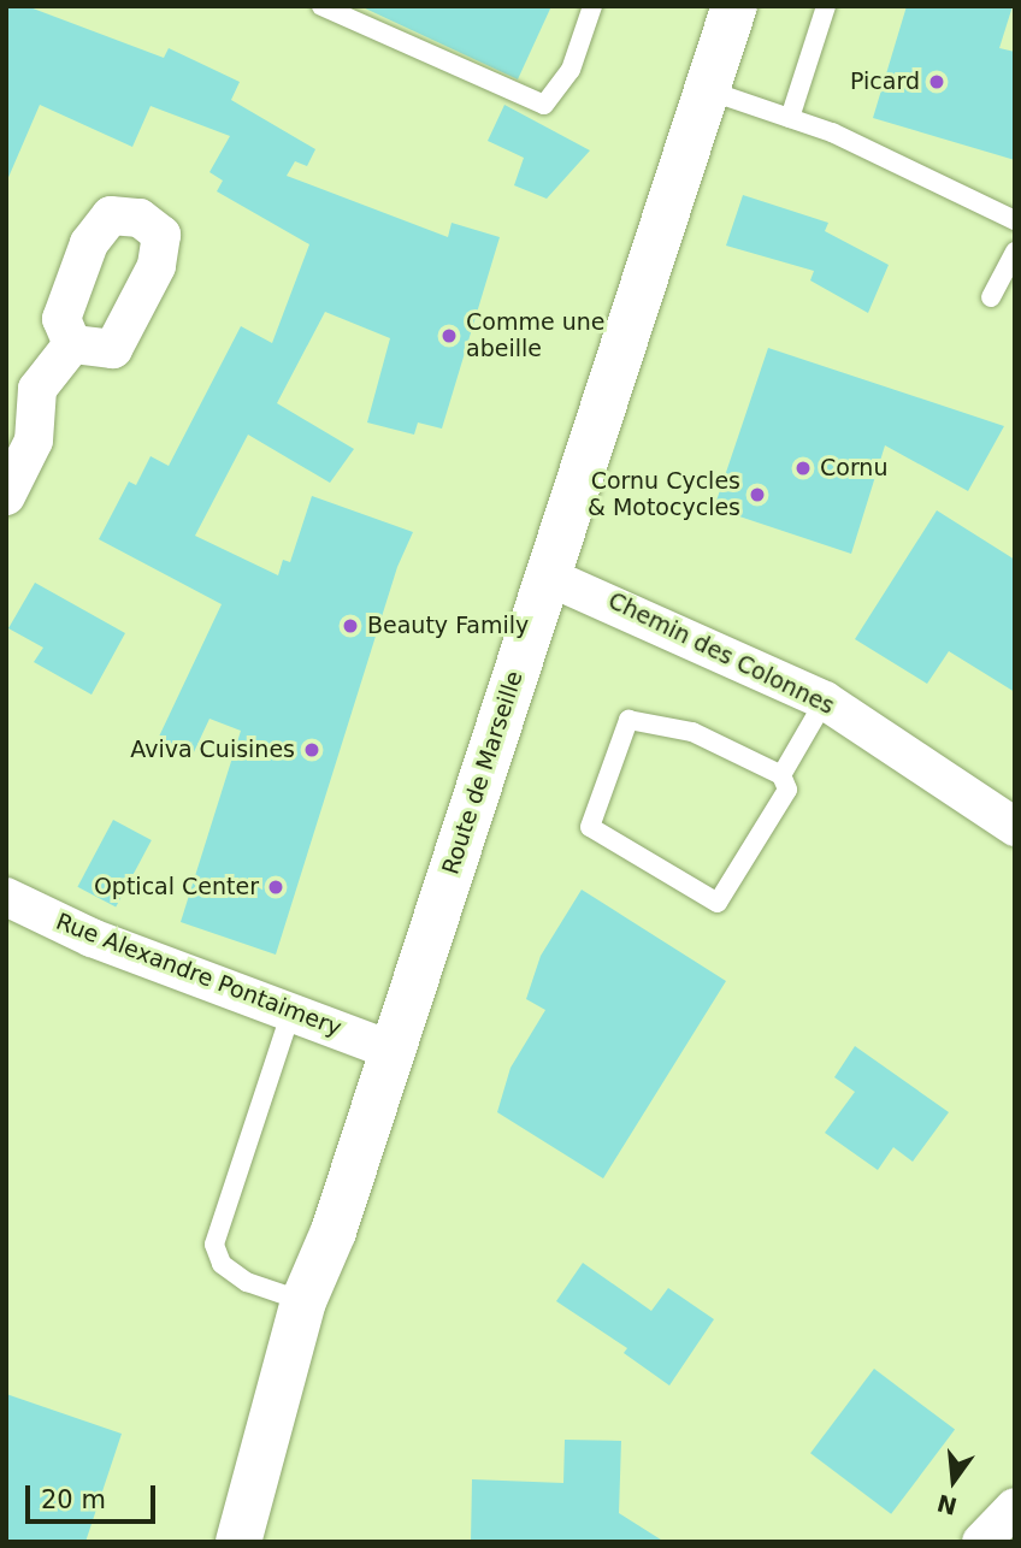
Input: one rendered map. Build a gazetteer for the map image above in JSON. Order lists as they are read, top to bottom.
{
  "streets": {
    "main road": ["Route de Marseille"],
    "street": ["Chemin des Colonnes", "Rue Alexandre Pontaimery"]
  },
  "crossings": [
    ["Chemin des Colonnes", "Route de Marseille"],
    ["Route de Marseille", "Rue Alexandre Pontaimery"]
  ],
  "places": [
    "Picard",
    "Comme une abeille",
    "Cornu",
    "Cornu Cycles & Motocycles",
    "Beauty Family",
    "Aviva Cuisines",
    "Optical Center"
  ],
  "scale_bar": "20 m",
  "north": "bottom"
}
